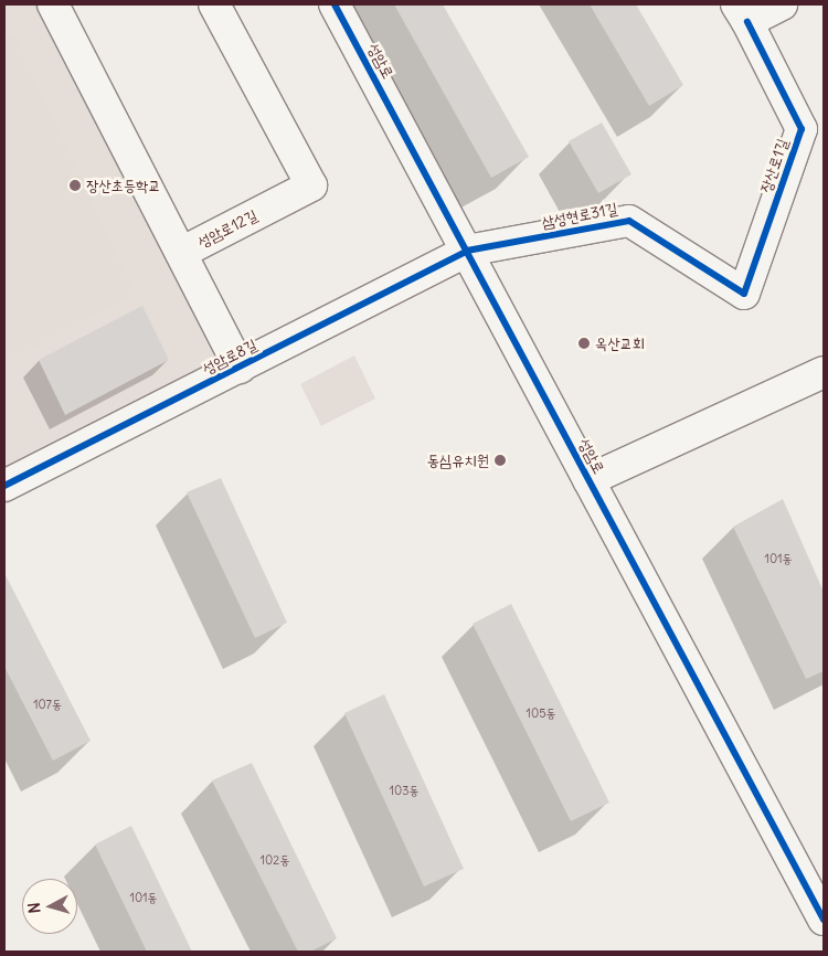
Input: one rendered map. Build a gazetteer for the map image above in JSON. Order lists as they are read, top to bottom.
{
  "streets": {
    "street": [
      "성암로",
      "장산로1길",
      "삼성현로31길",
      "성암로12길",
      "성암로8길"
    ]
  },
  "crossings": [
    ["성암로", "삼성현로31길"],
    ["성암로", "성암로8길"],
    ["장산로1길", "삼성현로31길"],
    ["삼성현로31길", "성암로8길"]
  ],
  "places": ["장산초등학교", "옥산교회", "동심유치원"],
  "house_numbers": [
    "101동",
    "107동",
    "105동",
    "103동",
    "102동",
    "101동"
  ],
  "north": "left"
}
